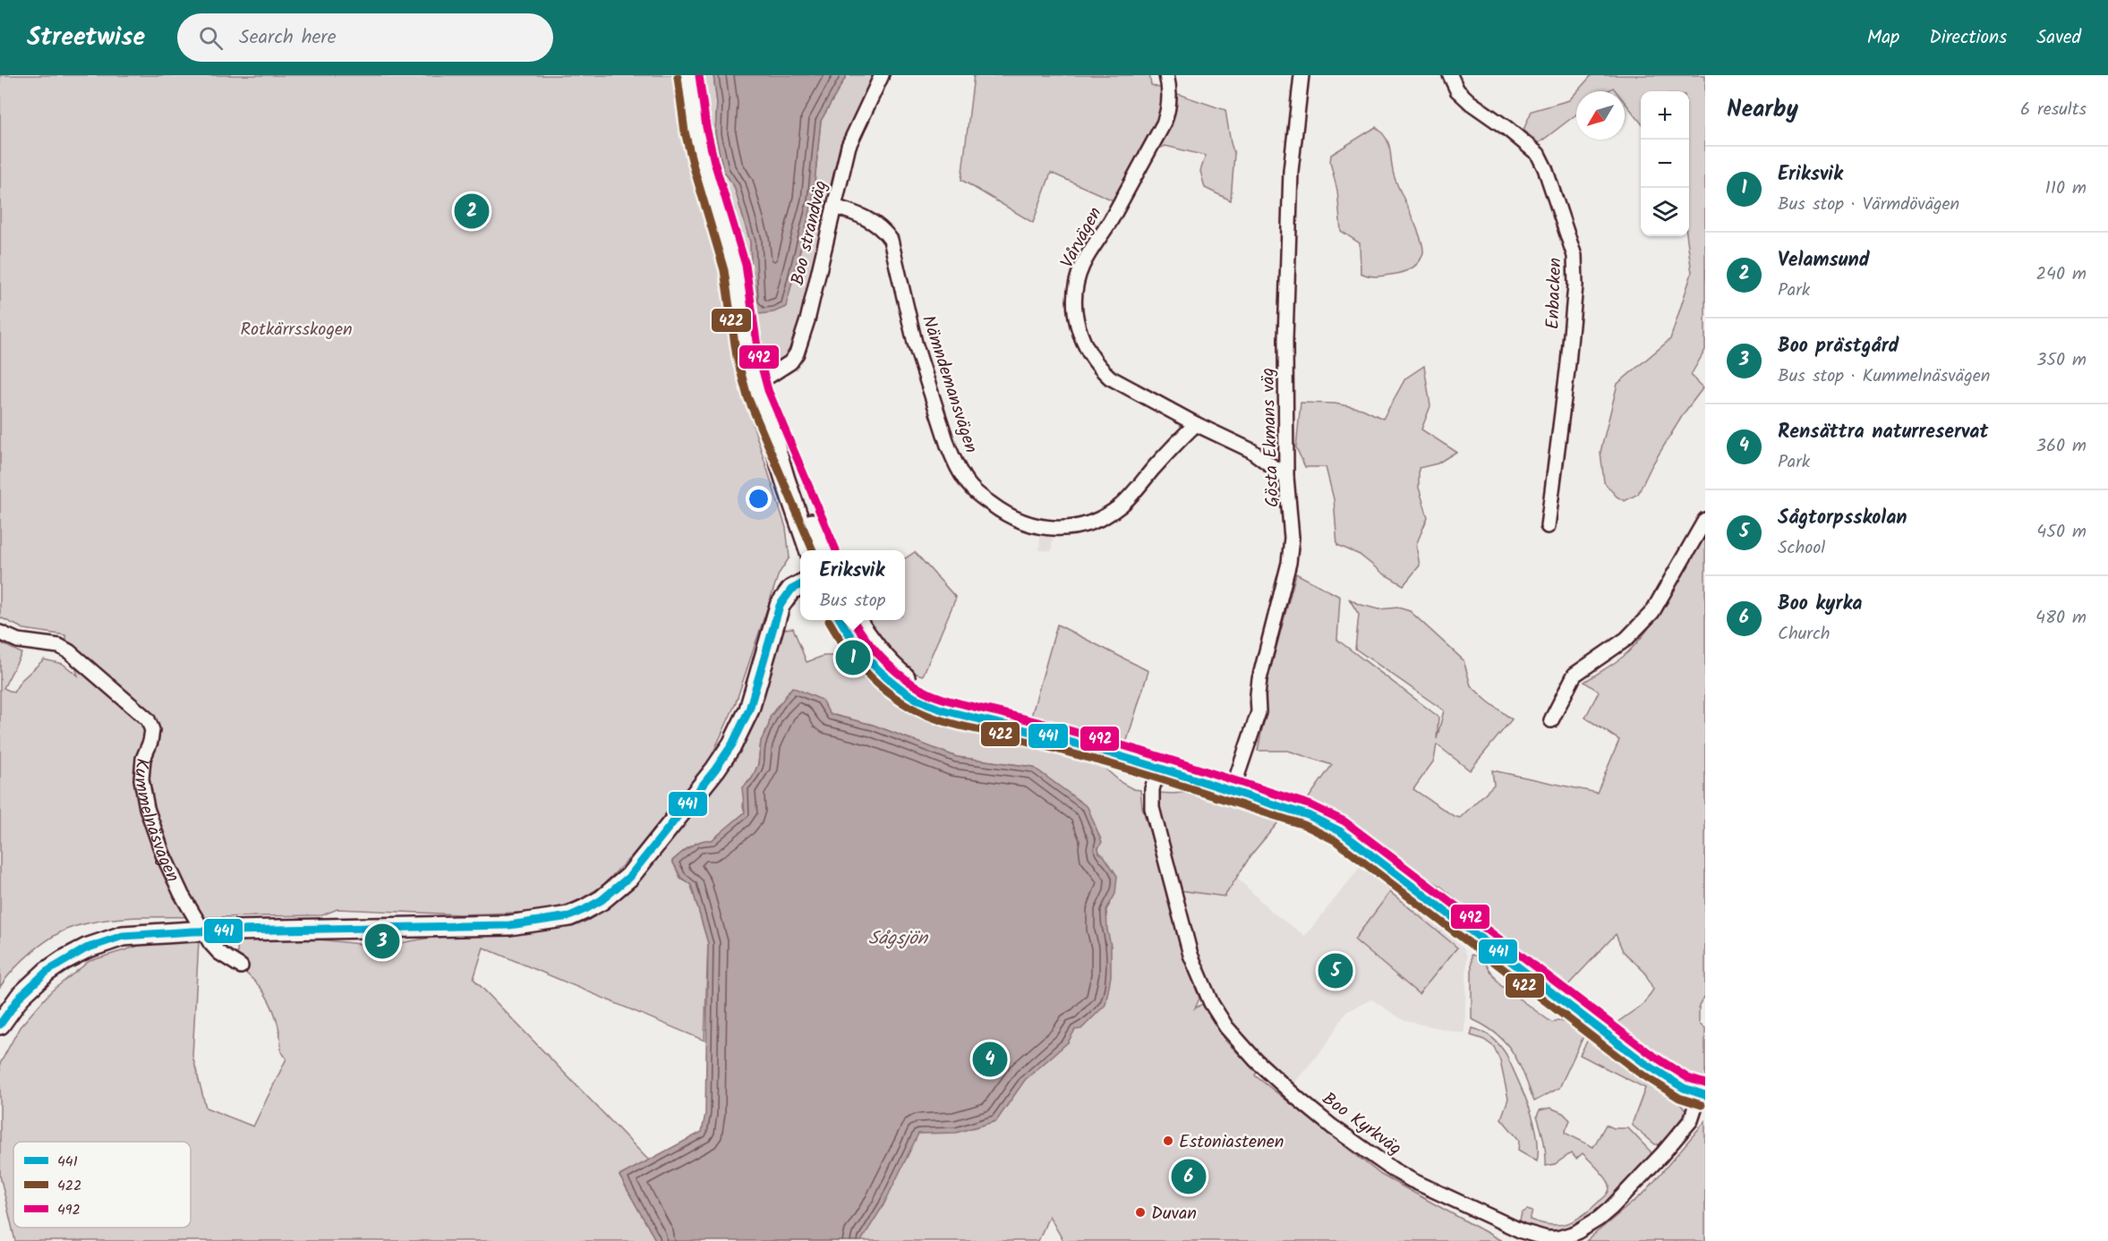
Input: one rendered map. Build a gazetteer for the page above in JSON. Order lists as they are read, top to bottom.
{
  "streets": {
    "street": [
      "Boo strandväg",
      "Vårvägen",
      "Enbacken",
      "Nämndemansvägen",
      "Gösta Ekmans väg",
      "Kummelnäsvägen",
      "Boo Kyrkväg"
    ]
  },
  "crossings": [
    ["Boo strandväg", "Nämndemansvägen"],
    ["Vårvägen", "Nämndemansvägen"],
    ["Vårvägen", "Gösta Ekmans väg"]
  ],
  "water": ["Sågsjön"],
  "parks": ["Rotkärrsskogen"],
  "places": ["Estoniastenen", "Duvan"],
  "lines": ["transit line 492", "transit line 422", "transit line 441"],
  "legend": ["441", "422", "492"],
  "north": "bottom left",
  "page": {
    "header": "Streetwise",
    "search": "Search here",
    "nav": ["Map", "Directions", "Saved"],
    "heading": ["Nearby", "6 results"],
    "map_buttons": ["+", "−"],
    "list": [
      {
        "mark": "1",
        "name": "Eriksvik",
        "note": "Bus stop · Värmdövägen",
        "value": "110 m"
      },
      {
        "mark": "2",
        "name": "Velamsund",
        "note": "Park",
        "value": "240 m"
      },
      {
        "mark": "3",
        "name": "Boo prästgård",
        "note": "Bus stop · Kummelnäsvägen",
        "value": "350 m"
      },
      {
        "mark": "4",
        "name": "Rensättra naturreservat",
        "note": "Park",
        "value": "360 m"
      },
      {
        "mark": "5",
        "name": "Sågtorpsskolan",
        "note": "School",
        "value": "450 m"
      },
      {
        "mark": "6",
        "name": "Boo kyrka",
        "note": "Church",
        "value": "480 m"
      }
    ],
    "pins": [
      "2",
      "1",
      "3",
      "5",
      "4",
      "6"
    ],
    "popup": ["Eriksvik", "Bus stop"]
  }
}
